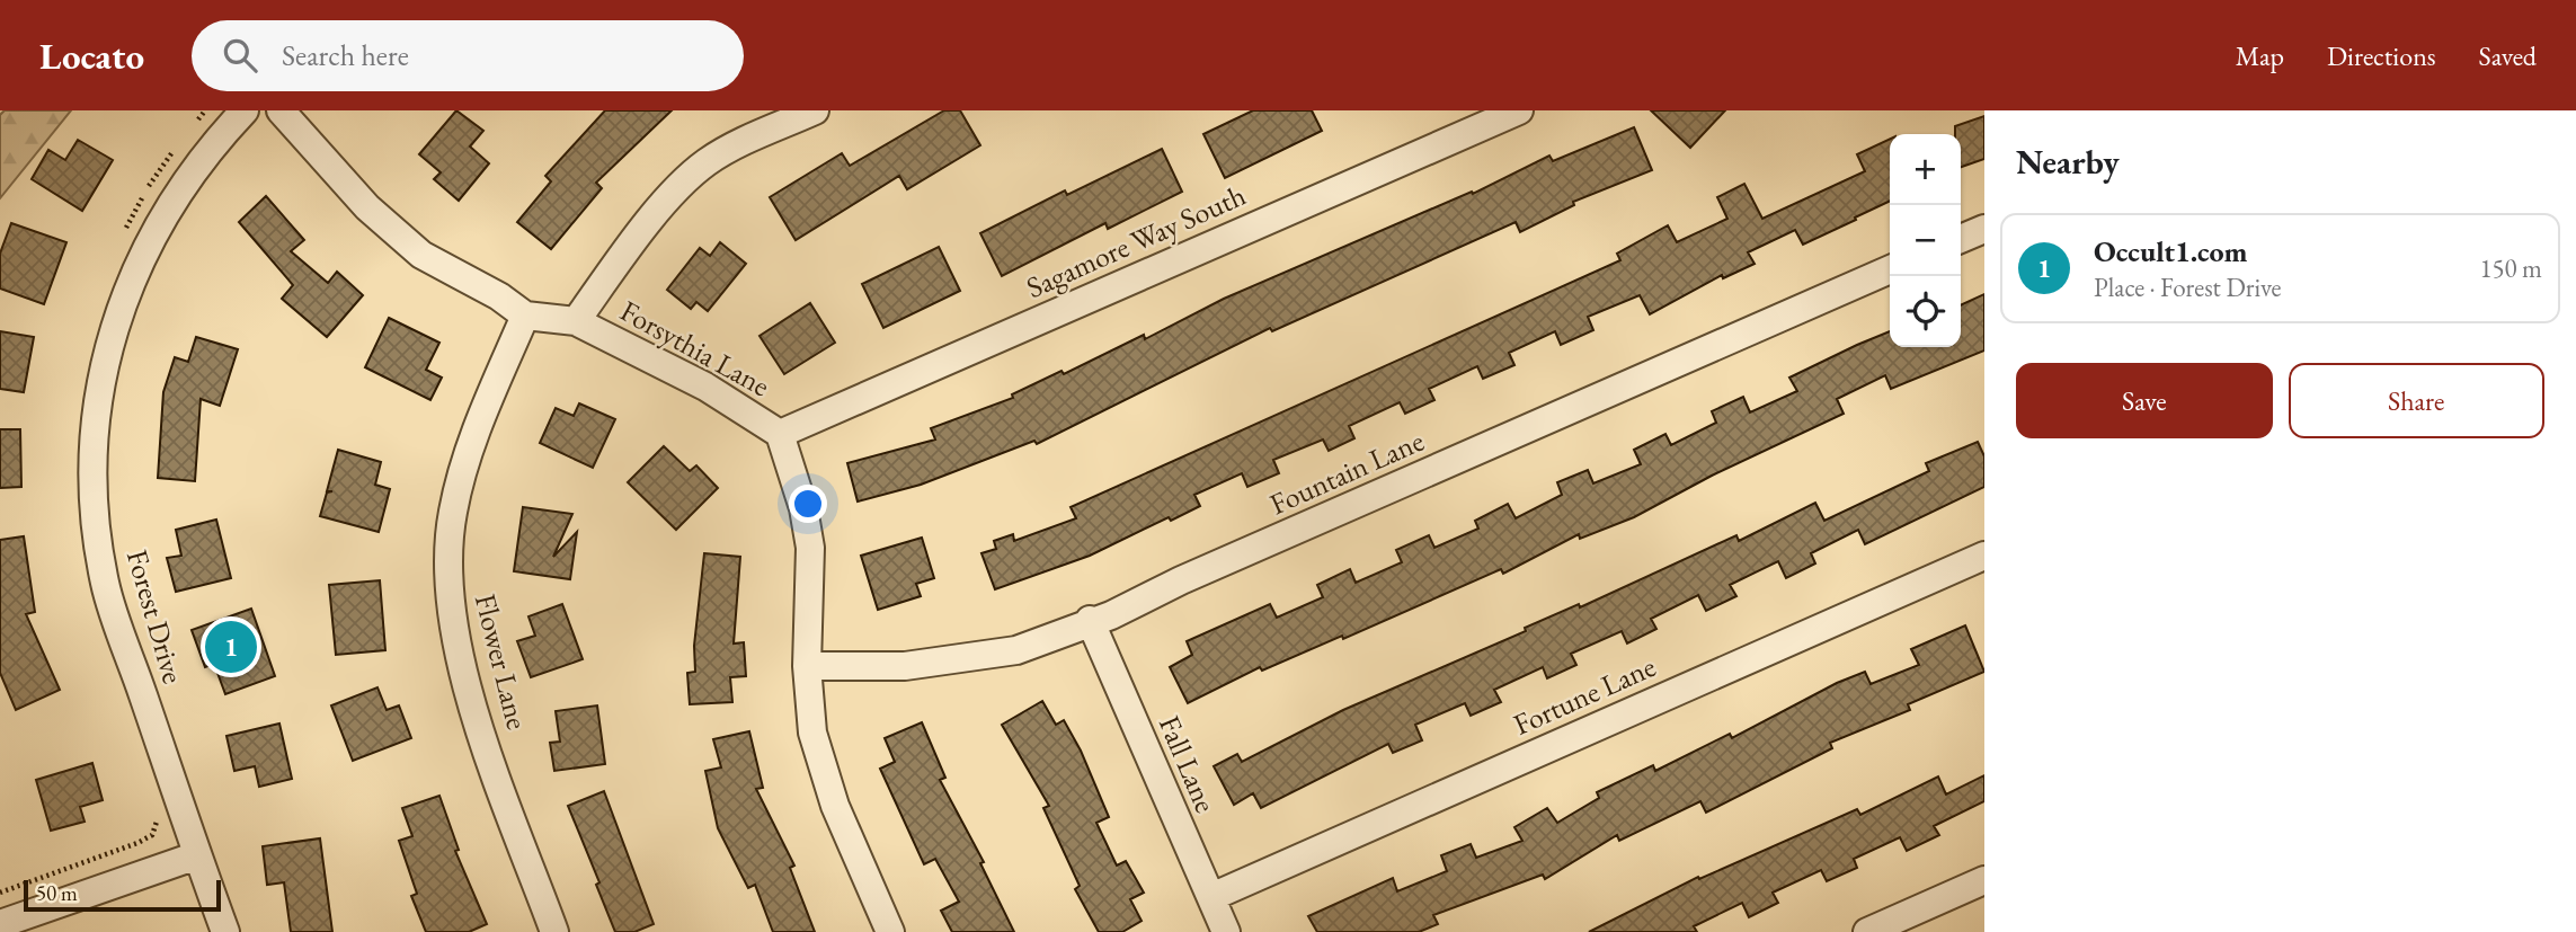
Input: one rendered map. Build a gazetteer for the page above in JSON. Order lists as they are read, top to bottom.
{
  "streets": {
    "street": [
      "Sagamore Way South",
      "Forsythia Lane",
      "Fountain Lane",
      "Forest Drive",
      "Flower Lane",
      "Fortune Lane",
      "Fall Lane"
    ]
  },
  "crossings": [
    ["Sagamore Way South", "Forsythia Lane"],
    ["Forsythia Lane", "Fountain Lane"],
    ["Forsythia Lane", "Flower Lane"],
    ["Fountain Lane", "Fall Lane"],
    ["Fortune Lane", "Fall Lane"]
  ],
  "scale_bar": "50 m",
  "page": {
    "header": "Locato",
    "search": "Search here",
    "nav": ["Map", "Directions", "Saved"],
    "heading": "Nearby",
    "map_buttons": ["+", "−"],
    "list": [
      {
        "mark": "1",
        "name": "Occult1.com",
        "note": "Place · Forest Drive",
        "value": "150 m"
      }
    ],
    "buttons": ["Save", "Share"],
    "pins": "1",
    "scale": "50 m"
  }
}
